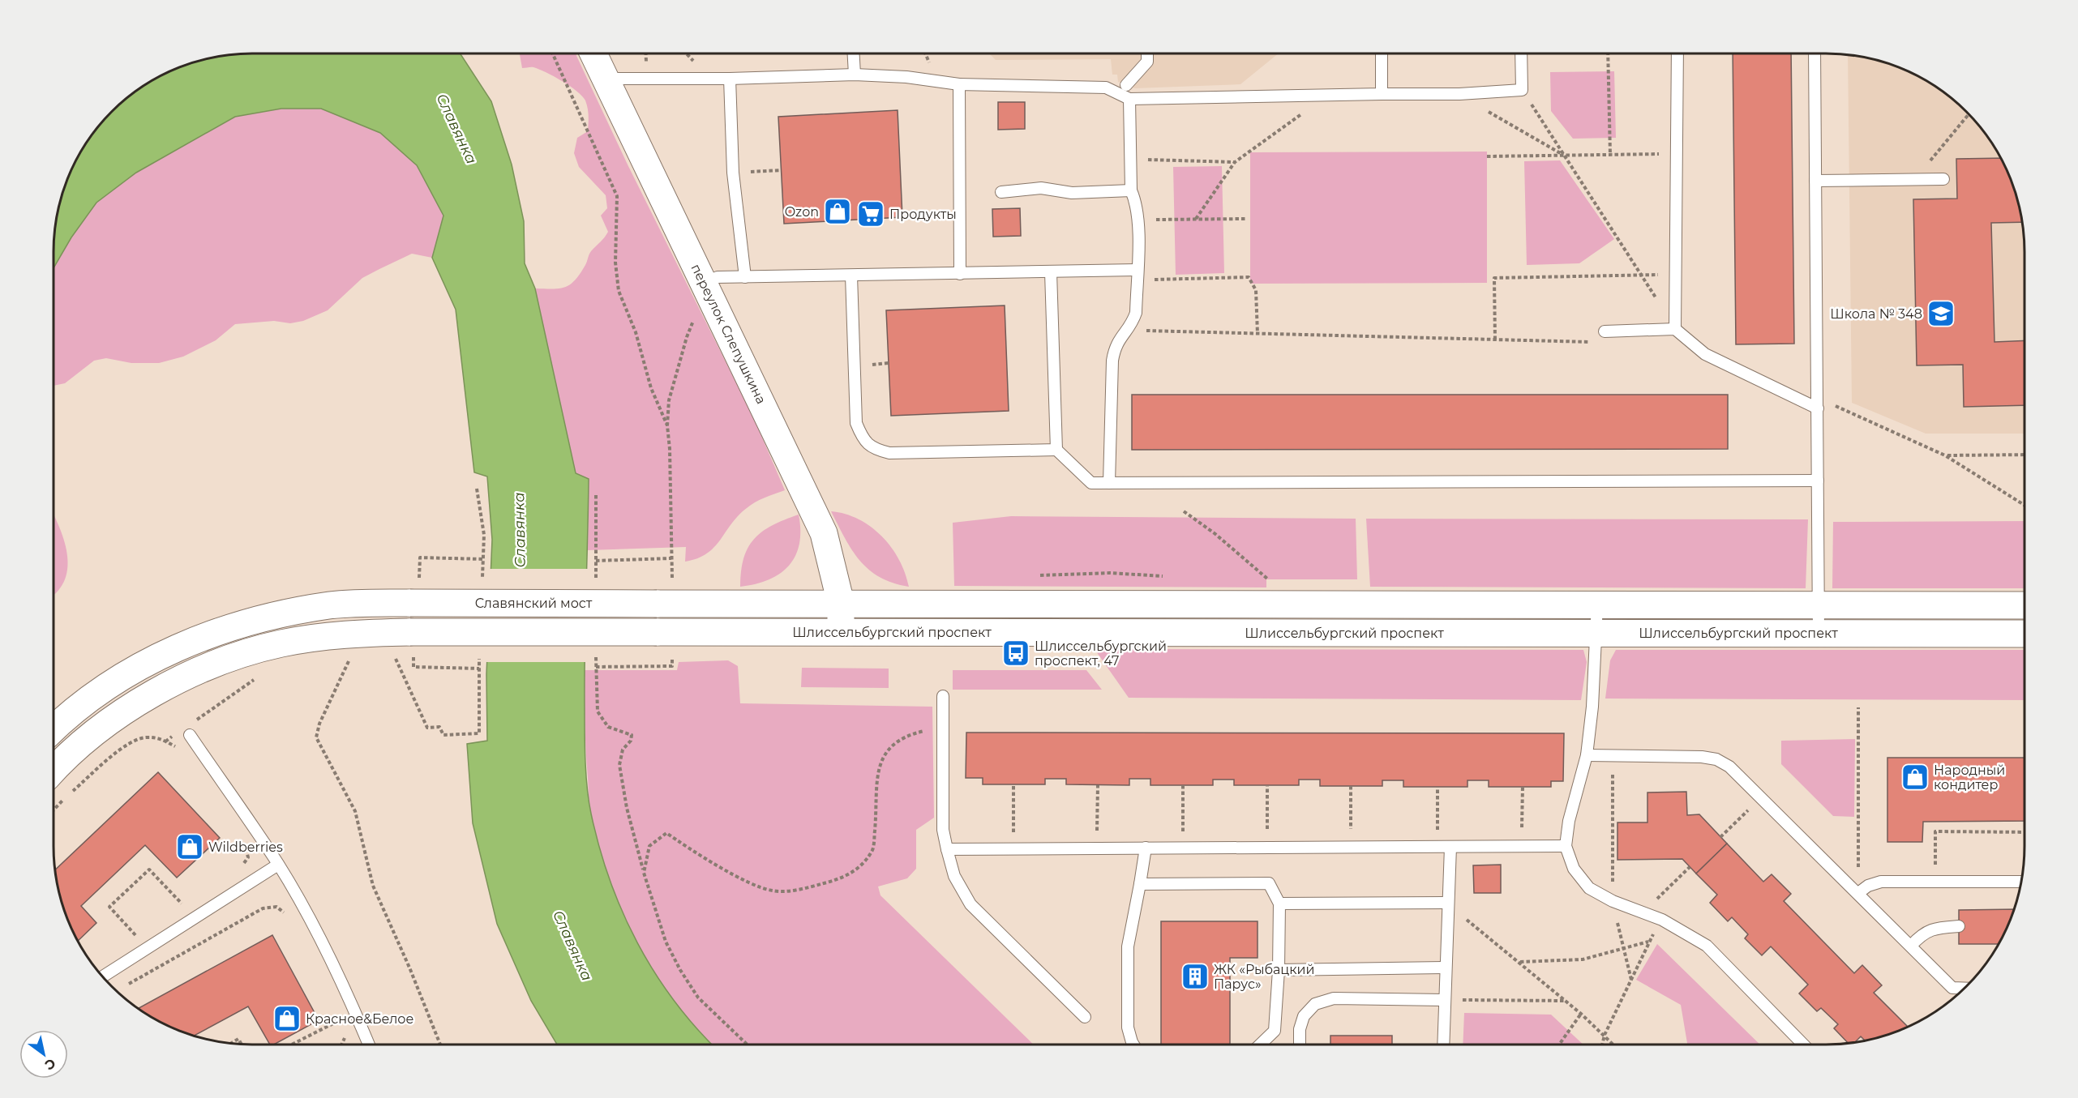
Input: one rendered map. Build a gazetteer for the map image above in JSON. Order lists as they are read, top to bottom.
{
  "streets": {
    "main road": ["переулок Слепушкина", "Славянский мост", "Шлиссельбургский проспект"]
  },
  "crossings": [
    ["переулок Слепушкина", "Славянский мост"],
    ["переулок Слепушкина", "Шлиссельбургский проспект"]
  ],
  "water": ["Славянка"],
  "places": {
    "shop": [
      "Ozon",
      "Народный кондитер",
      "Wildberries",
      "Красное&Белое"
    ],
    "supermarket": ["Продукты"],
    "school or university": ["Школа № 348"],
    "bus stop": ["Шлиссельбургский проспект, 47"],
    "building": ["ЖК «Рыбацкий Парус»"]
  },
  "north": "bottom right"
}
